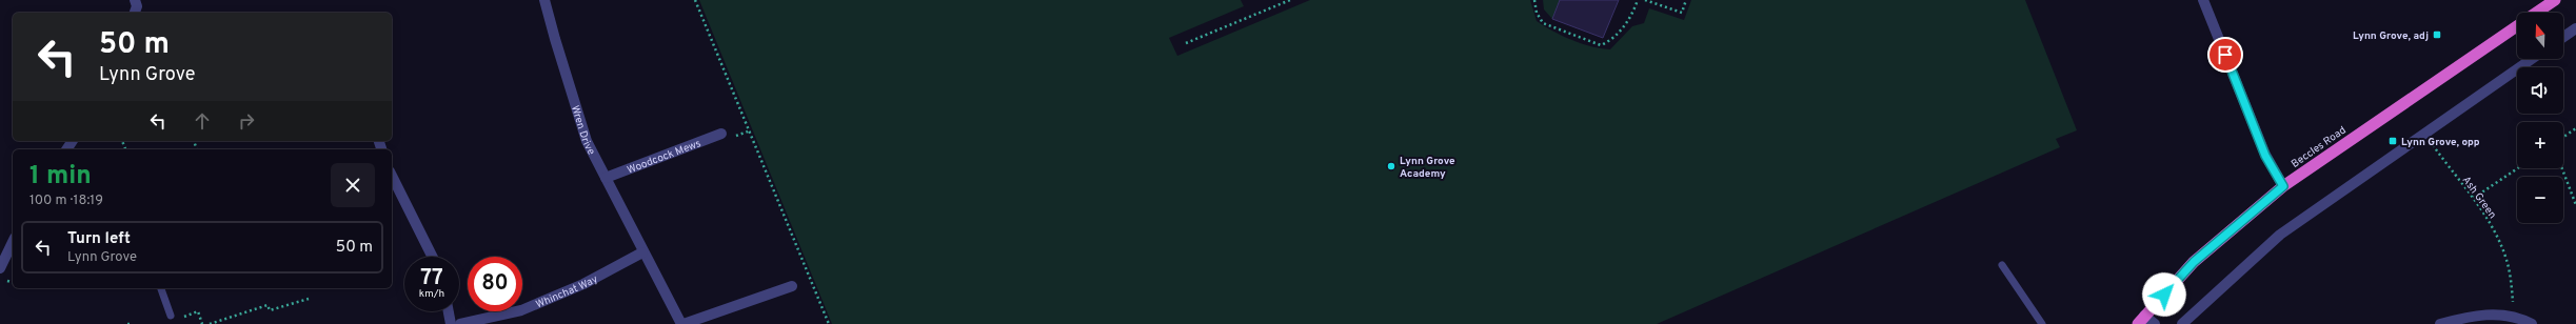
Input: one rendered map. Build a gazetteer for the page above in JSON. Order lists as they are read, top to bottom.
{
  "streets": {
    "highway": ["Beccles Road"],
    "street": ["Wren Drive", "Woodcock Mews", "Whinchat Way"],
    "path": ["Ash Green"]
  },
  "crossings": [
    ["Wren Drive", "Woodcock Mews"],
    ["Wren Drive", "Whinchat Way"]
  ],
  "places": {
    "transit": ["Lynn Grove, adj", "Lynn Grove, opp"],
    "other": ["Lynn Grove Academy"]
  },
  "north": "top",
  "page": {
    "map_buttons": ["+", "−"],
    "turn": ["50 m", "Lynn Grove"],
    "heading": ["1 min", "100 m · 18:19"],
    "list": [
      {
        "name": "Turn left",
        "note": "Lynn Grove",
        "value": "50 m"
      }
    ],
    "speed": "77 km/h",
    "limit": "80"
  }
}
